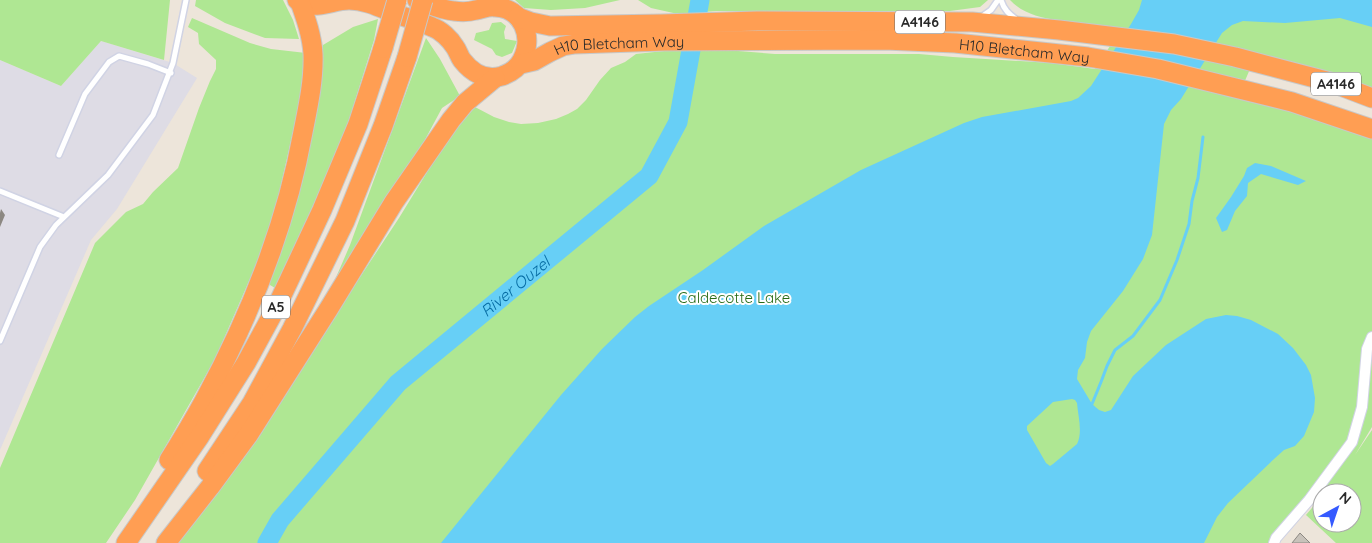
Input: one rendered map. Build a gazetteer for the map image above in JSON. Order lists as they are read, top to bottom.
{
  "streets": {
    "highway": ["A4146", "H10 Bletcham Way", "A5"]
  },
  "water": ["River Ouzel"],
  "parks": ["Caldecotte Lake"],
  "north": "top right"
}
